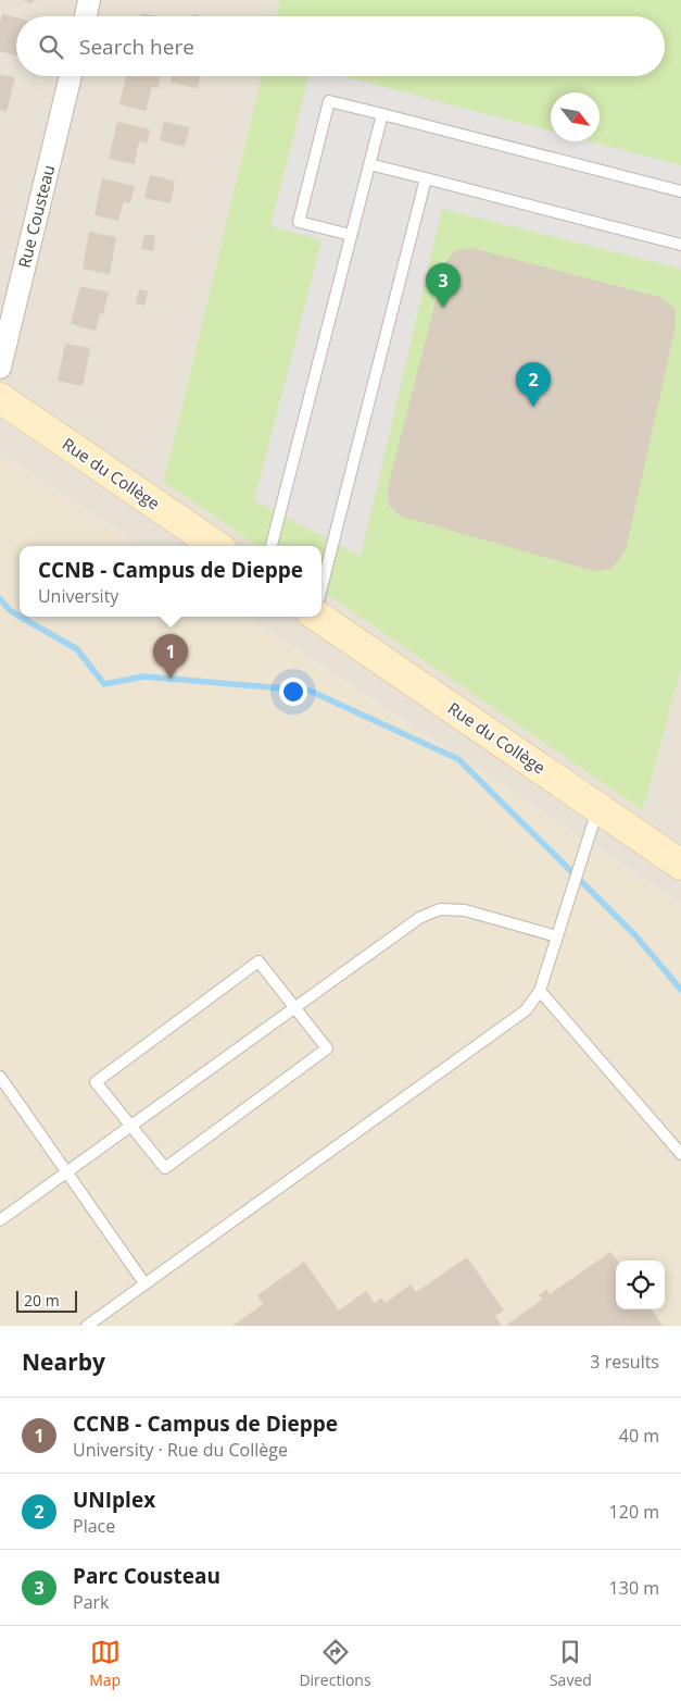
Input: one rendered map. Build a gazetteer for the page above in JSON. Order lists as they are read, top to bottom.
{
  "streets": {
    "street": ["Rue Cousteau", "Rue du Collège"]
  },
  "scale_bar": "20 m",
  "north": "bottom right",
  "page": {
    "search": "Search here",
    "pins": ["3", "2", "1"],
    "popup": ["CCNB - Campus de Dieppe", "University"],
    "scale": "20 m",
    "heading": ["Nearby", "3 results"],
    "list": [
      {
        "mark": "1",
        "name": "CCNB - Campus de Dieppe",
        "note": "University · Rue du Collège",
        "value": "40 m"
      },
      {
        "mark": "2",
        "name": "UNIplex",
        "note": "Place",
        "value": "120 m"
      },
      {
        "mark": "3",
        "name": "Parc Cousteau",
        "note": "Park",
        "value": "130 m"
      }
    ],
    "nav": ["Map", "Directions", "Saved"]
  }
}
